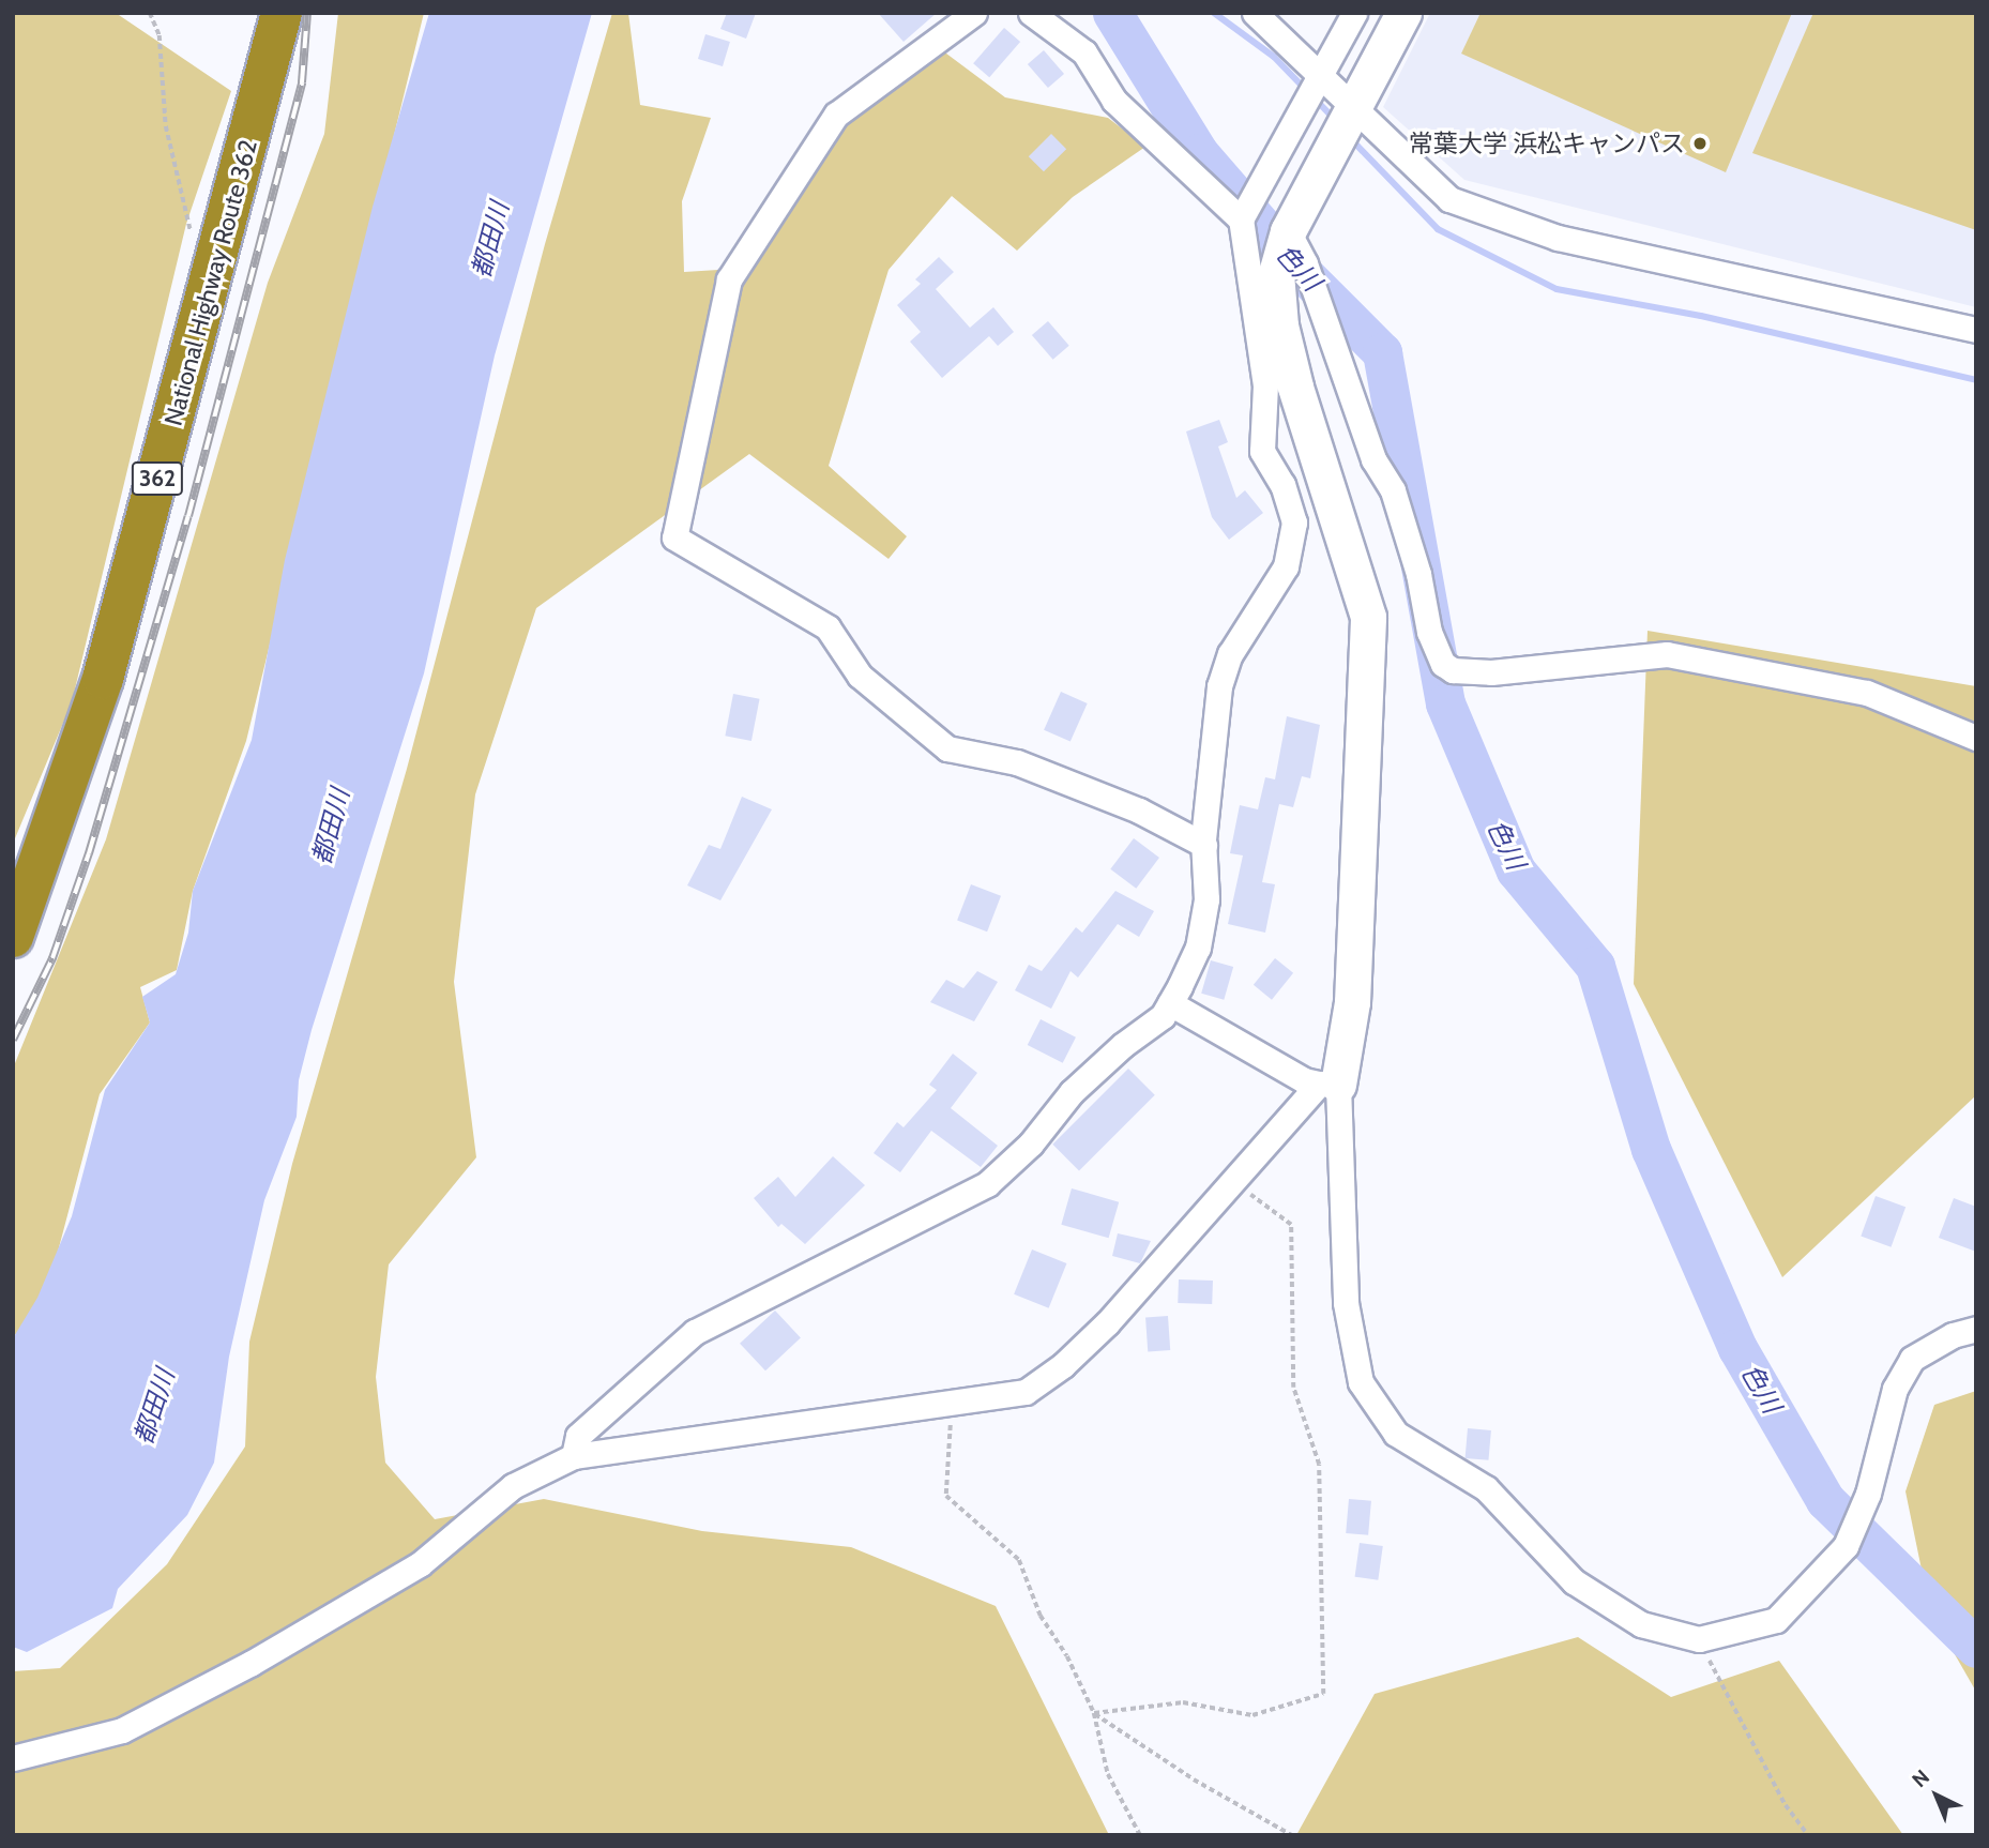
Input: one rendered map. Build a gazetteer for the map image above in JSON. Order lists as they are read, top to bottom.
{
  "streets": {
    "highway": ["National Highway Route 362", "362"]
  },
  "water": ["都田川", "色川"],
  "places": ["常葉大学 浜松キャンパス"],
  "north": "top left"
}
